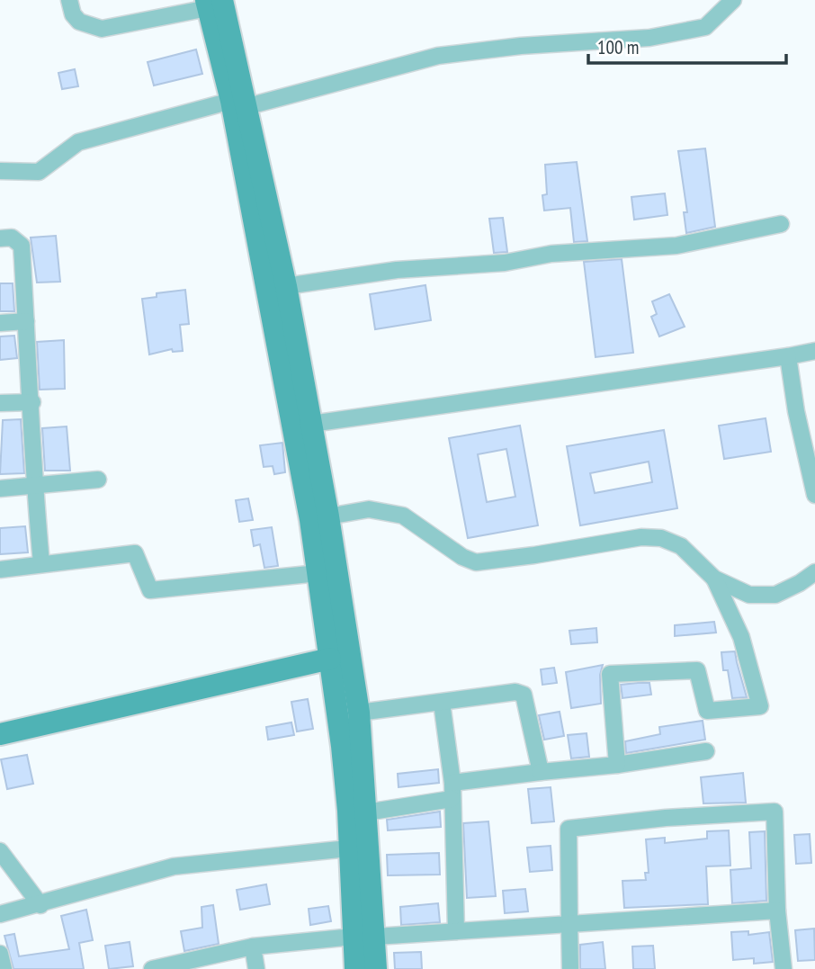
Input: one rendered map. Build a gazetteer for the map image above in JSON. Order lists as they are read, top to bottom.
{
  "scale_bar": "100 m"
}
